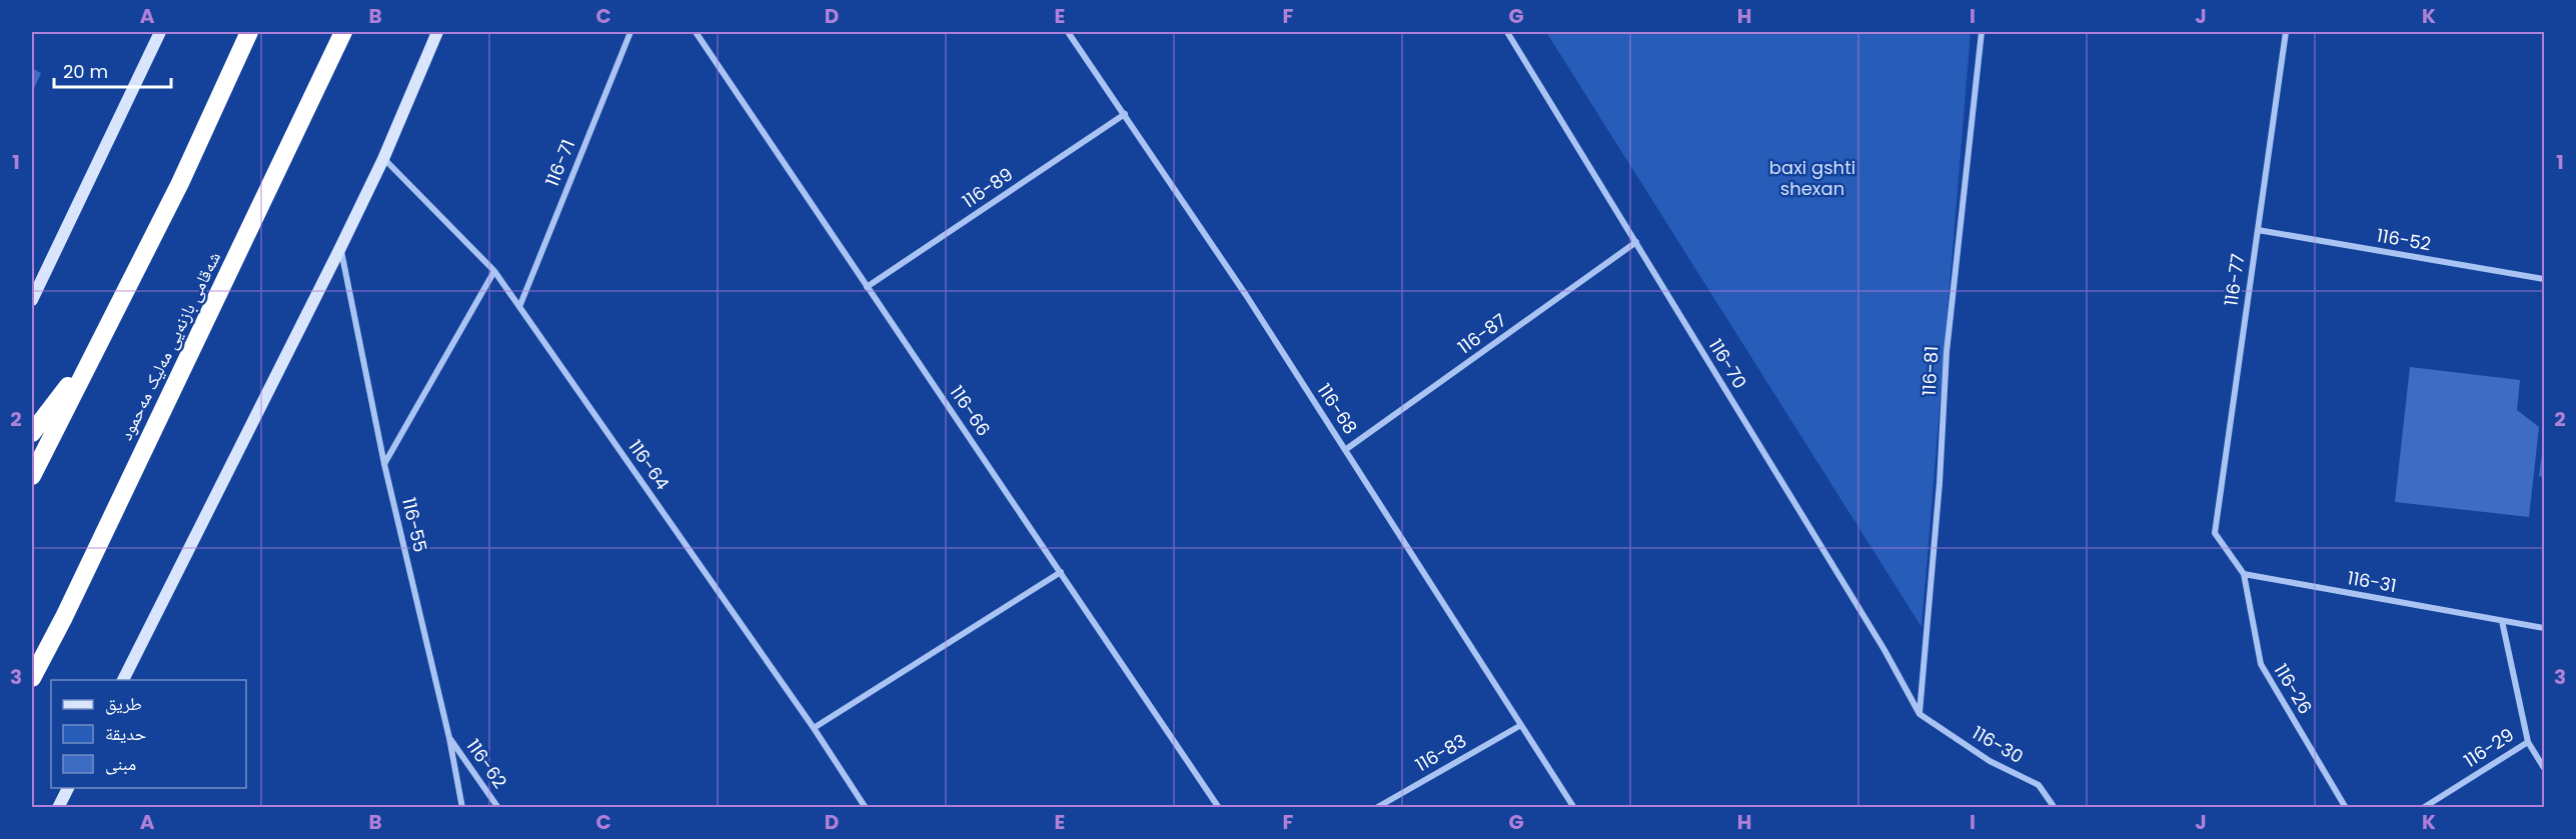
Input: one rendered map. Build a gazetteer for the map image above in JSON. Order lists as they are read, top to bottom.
{
  "streets": {
    "highway": ["شەقامی بازنەیی مەلیک مەحمود"],
    "street": [
      "116-71",
      "116-89",
      "116-52",
      "116-77",
      "116-87",
      "116-70",
      "116-81",
      "116-68",
      "116-66",
      "116-64",
      "116-55",
      "116-31",
      "116-26",
      "116-30",
      "116-29",
      "116-83",
      "116-62"
    ]
  },
  "crossings": [
    ["116-71", "116-64"],
    ["116-89", "116-68"],
    ["116-89", "116-66"],
    ["116-52", "116-77"],
    ["116-77", "116-31"],
    ["116-77", "116-26"],
    ["116-87", "116-70"],
    ["116-87", "116-68"],
    ["116-70", "116-81"],
    ["116-70", "116-30"],
    ["116-81", "116-30"],
    ["116-68", "116-83"],
    ["116-55", "116-62"],
    ["116-31", "116-26"],
    ["116-31", "116-29"]
  ],
  "parks": ["baxi gshti shexan"],
  "legend": ["طريق", "حديقة", "مبنى"],
  "scale_bar": "20 m",
  "grid": {
    "columns": [
      "A",
      "B",
      "C",
      "D",
      "E",
      "F",
      "G",
      "H",
      "I",
      "J",
      "K"
    ],
    "rows": ["1", "2", "3"]
  }
}
